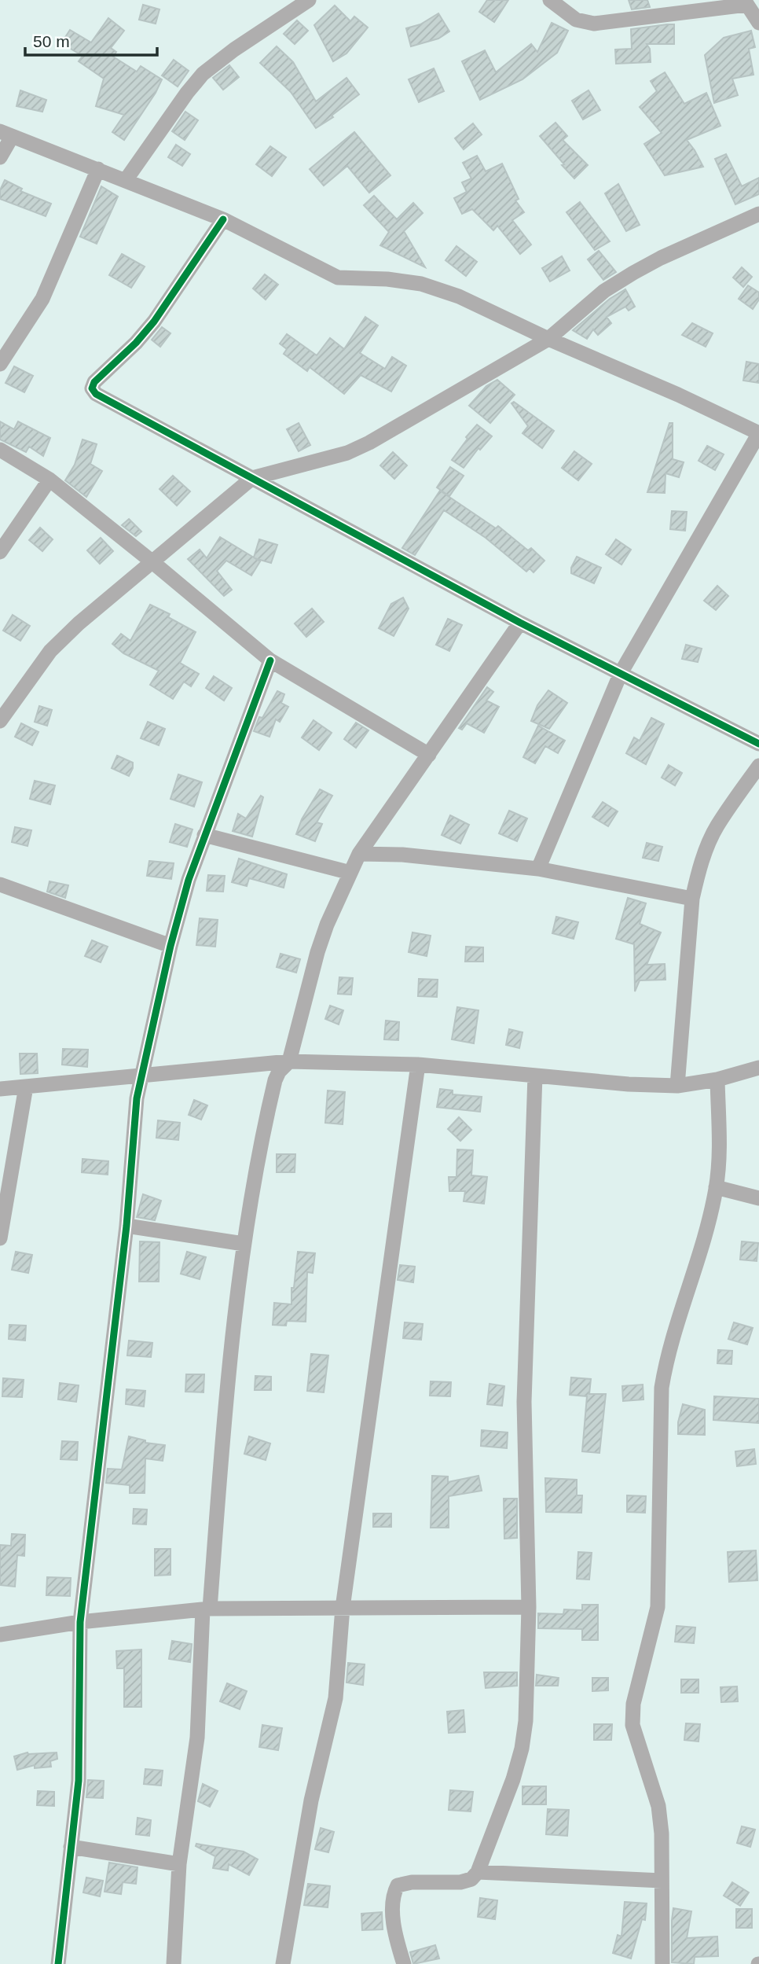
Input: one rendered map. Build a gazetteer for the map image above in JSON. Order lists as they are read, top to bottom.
{
  "scale_bar": "50 m"
}
